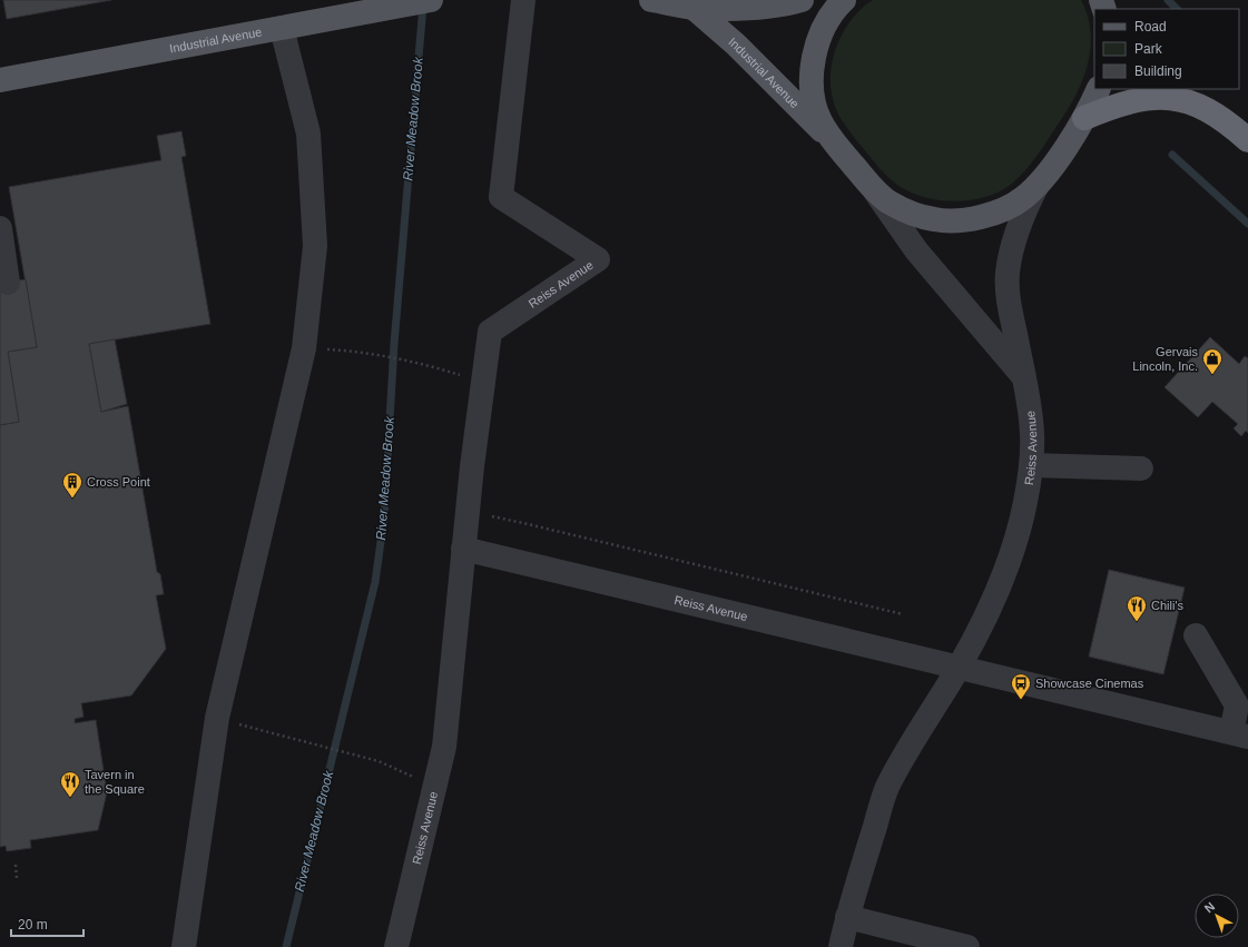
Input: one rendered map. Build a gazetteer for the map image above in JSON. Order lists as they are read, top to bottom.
{
  "streets": {
    "main road": ["Industrial Avenue"],
    "lane": ["Reiss Avenue"]
  },
  "water": ["River Meadow Brook"],
  "places": {
    "shop": ["Gervais Lincoln, Inc."],
    "building": ["Cross Point"],
    "restaurant": ["Chili's", "Tavern in the Square"],
    "bus stop": ["Showcase Cinemas"]
  },
  "legend": ["Road", "Park", "Building"],
  "scale_bar": "20 m",
  "north": "top left"
}
